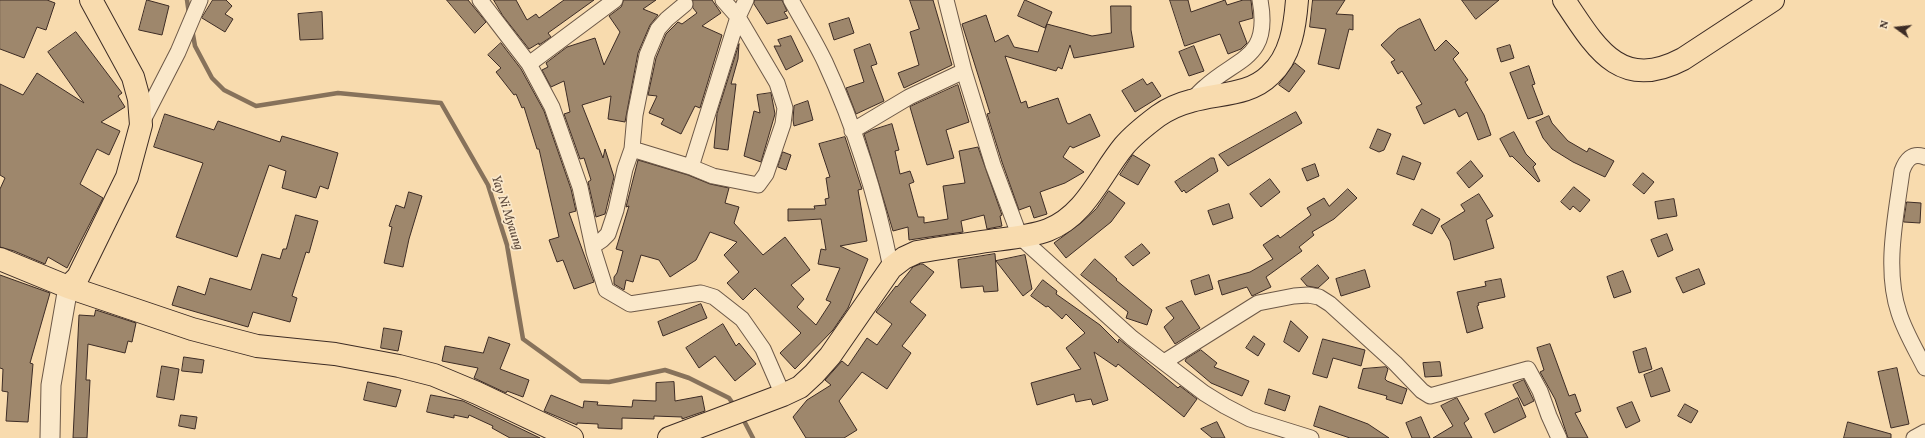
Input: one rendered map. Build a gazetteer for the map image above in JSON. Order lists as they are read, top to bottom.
{
  "water": ["Yay Ni Myaung"],
  "north": "left"
}
